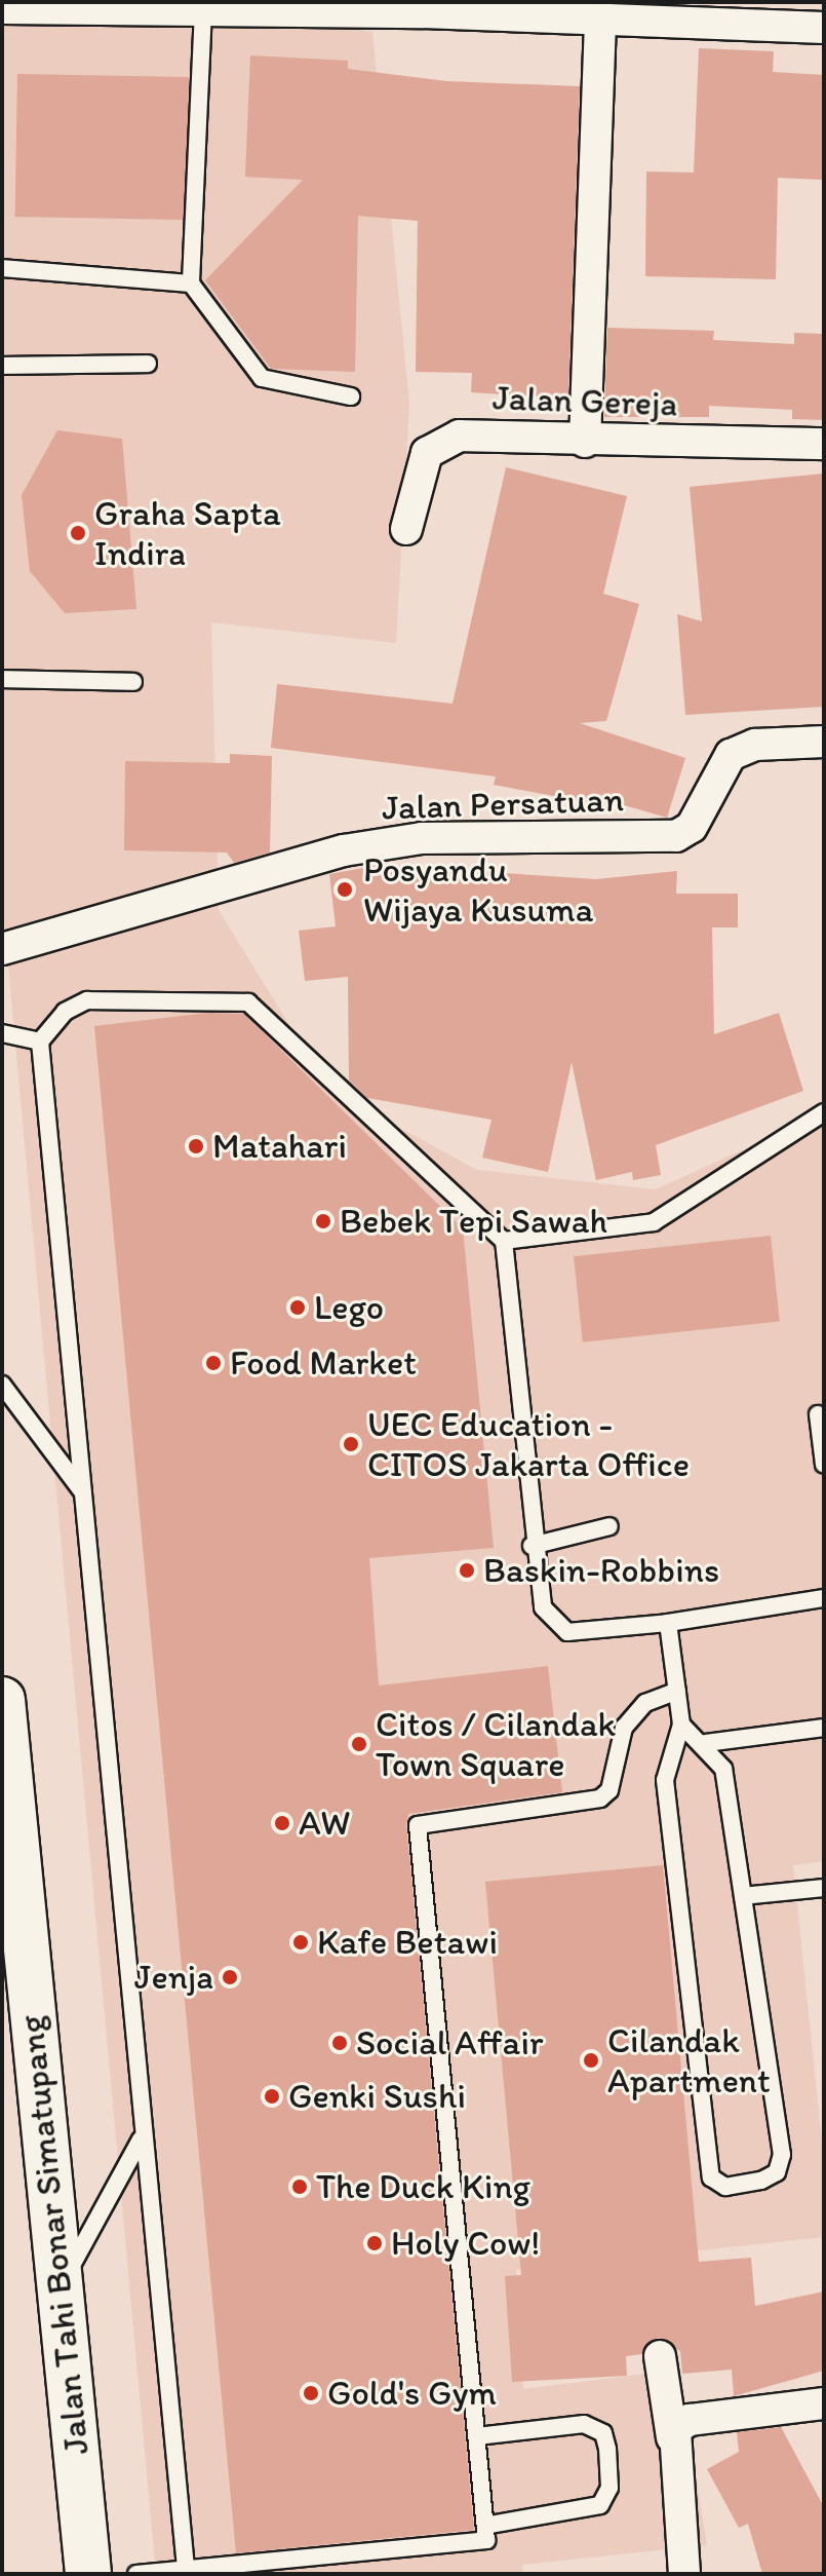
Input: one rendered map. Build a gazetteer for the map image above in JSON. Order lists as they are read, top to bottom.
{
  "streets": {
    "highway": ["Jalan Tahi Bonar Simatupang"],
    "street": ["Jalan Gereja", "Jalan Persatuan"]
  },
  "places": [
    "Graha Sapta Indira",
    "Posyandu Wijaya Kusuma",
    "Matahari",
    "Bebek Tepi Sawah",
    "Lego",
    "Food Market",
    "UEC Education - CITOS Jakarta Office",
    "Baskin-Robbins",
    "Citos / Cilandak Town Square",
    "AW",
    "Kafe Betawi",
    "Jenja",
    "Social Affair",
    "Cilandak Apartment",
    "Genki Sushi",
    "The Duck King",
    "Holy Cow!",
    "Gold's Gym"
  ]
}
